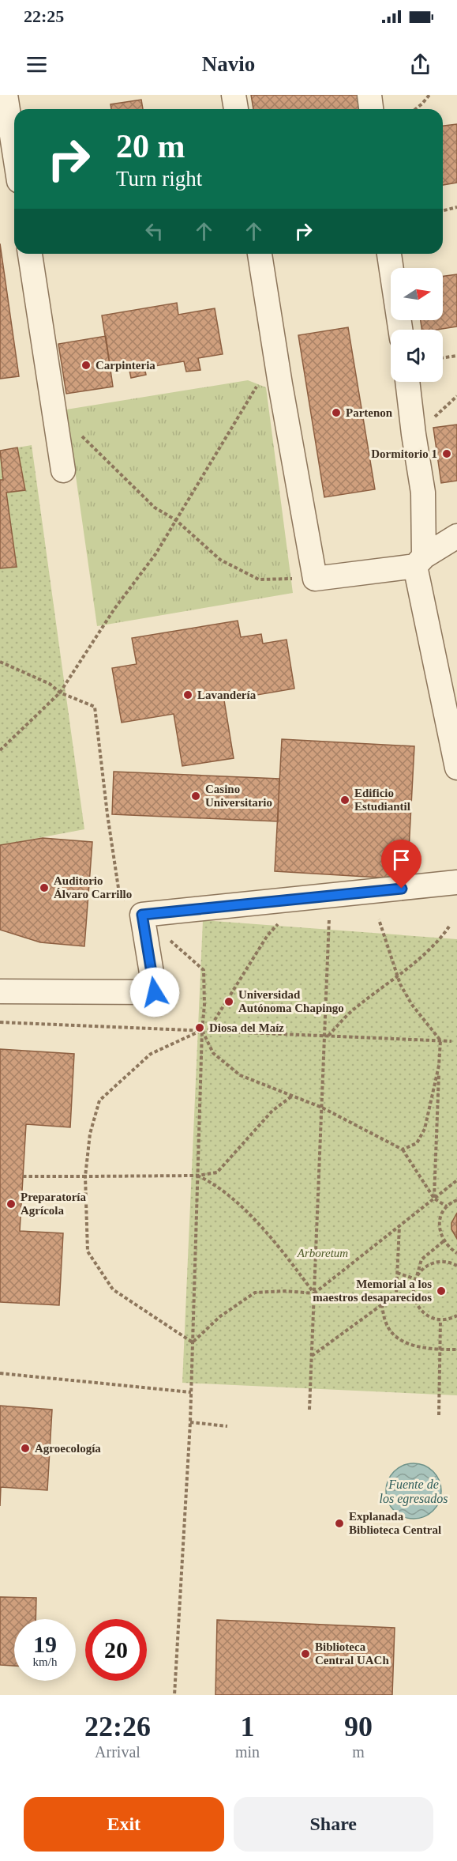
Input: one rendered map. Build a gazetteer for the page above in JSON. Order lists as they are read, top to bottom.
{
  "water": ["Fuente de los egresados"],
  "parks": ["Arboretum"],
  "places": [
    "Carpinteria",
    "Partenon",
    "Dormitorio 1",
    "Lavandería",
    "Casino Universitario",
    "Edificio Estudiantil",
    "Auditorio Álvaro Carrillo",
    "Universidad Autónoma Chapingo",
    "Diosa del Maíz",
    "Preparatoría Agrícola",
    "Memorial a los maestros desaparecidos",
    "Agroecología",
    "Explanada Biblioteca Central",
    "Biblioteca Central UACh"
  ],
  "north": "right",
  "page": {
    "status": "22:25",
    "header": "Navio",
    "turn": ["20 m", "Turn right"],
    "speed": "19 km/h",
    "limit": "20",
    "eta": [
      "22:26",
      "Arrival",
      "1",
      "min",
      "90",
      "m"
    ],
    "buttons": ["Exit", "Share"]
  }
}
